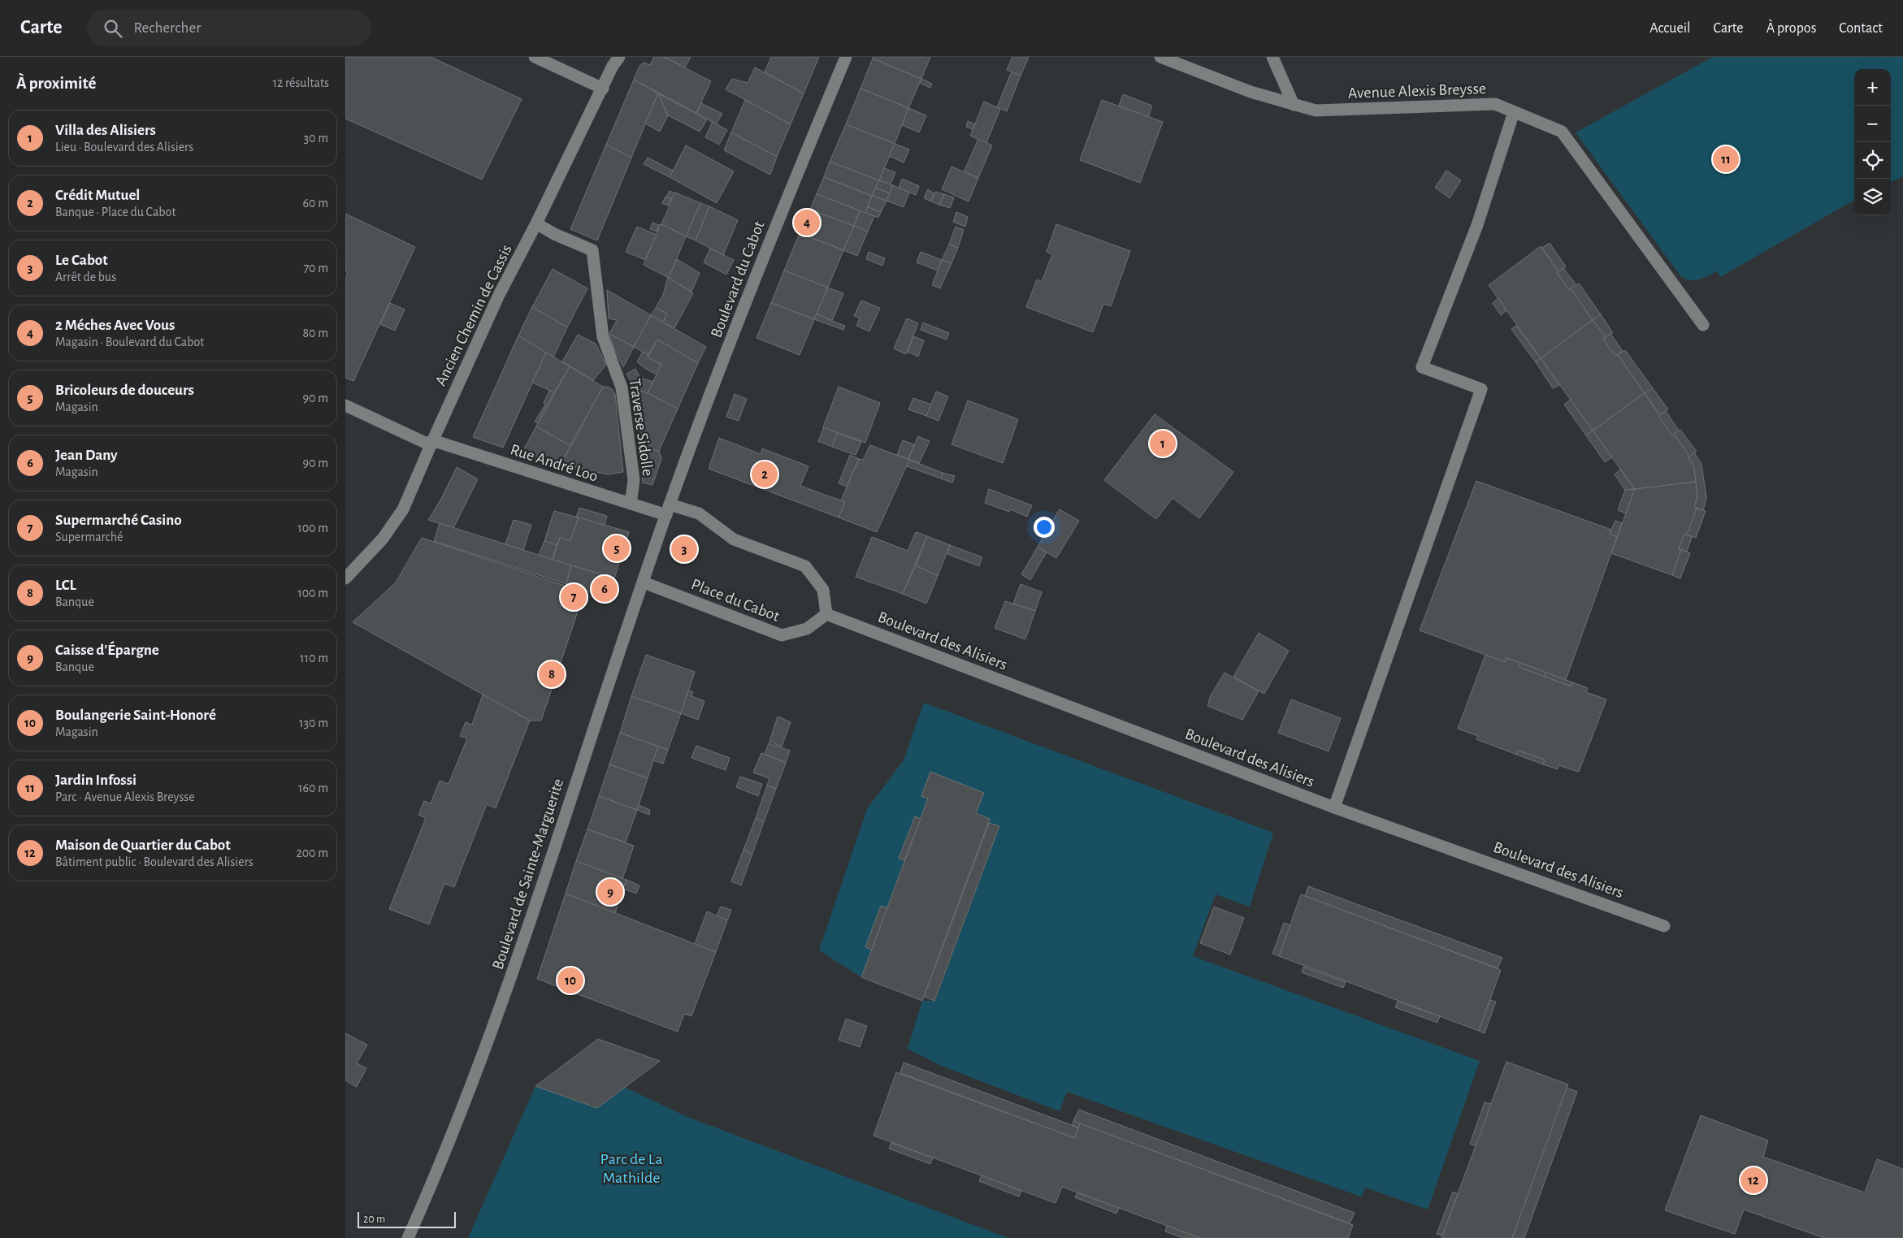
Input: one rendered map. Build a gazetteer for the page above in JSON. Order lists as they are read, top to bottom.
{
  "streets": {
    "street": [
      "Avenue Alexis Breysse",
      "Boulevard du Cabot",
      "Ancien Chemin de Cassis",
      "Traverse Sidolle",
      "Rue André Loo",
      "Place du Cabot",
      "Boulevard des Alisiers",
      "Boulevard de Sainte-Marguerite"
    ]
  },
  "crossings": [
    ["Boulevard du Cabot", "Rue André Loo"],
    ["Boulevard du Cabot", "Boulevard de Sainte-Marguerite"],
    ["Ancien Chemin de Cassis", "Traverse Sidolle"],
    ["Ancien Chemin de Cassis", "Rue André Loo"],
    ["Traverse Sidolle", "Rue André Loo"],
    ["Rue André Loo", "Boulevard de Sainte-Marguerite"],
    ["Place du Cabot", "Boulevard des Alisiers"],
    ["Place du Cabot", "Boulevard de Sainte-Marguerite"]
  ],
  "parks": ["Parc de La Mathilde"],
  "scale_bar": "20 m",
  "page": {
    "header": "Carte",
    "search": "Rechercher",
    "nav": [
      "Accueil",
      "Carte",
      "À propos",
      "Contact"
    ],
    "heading": ["À proximité", "12 résultats"],
    "map_buttons": ["+", "−"],
    "list": [
      {
        "mark": "1",
        "name": "Villa des Alisiers",
        "note": "Lieu · Boulevard des Alisiers",
        "value": "30 m"
      },
      {
        "mark": "2",
        "name": "Crédit Mutuel",
        "note": "Banque · Place du Cabot",
        "value": "60 m"
      },
      {
        "mark": "3",
        "name": "Le Cabot",
        "note": "Arrêt de bus",
        "value": "70 m"
      },
      {
        "mark": "4",
        "name": "2 Méches Avec Vous",
        "note": "Magasin · Boulevard du Cabot",
        "value": "80 m"
      },
      {
        "mark": "5",
        "name": "Bricoleurs de douceurs",
        "note": "Magasin",
        "value": "90 m"
      },
      {
        "mark": "6",
        "name": "Jean Dany",
        "note": "Magasin",
        "value": "90 m"
      },
      {
        "mark": "7",
        "name": "Supermarché Casino",
        "note": "Supermarché",
        "value": "100 m"
      },
      {
        "mark": "8",
        "name": "LCL",
        "note": "Banque",
        "value": "100 m"
      },
      {
        "mark": "9",
        "name": "Caisse d'Épargne",
        "note": "Banque",
        "value": "110 m"
      },
      {
        "mark": "10",
        "name": "Boulangerie Saint-Honoré",
        "note": "Magasin",
        "value": "130 m"
      },
      {
        "mark": "11",
        "name": "Jardin Infossi",
        "note": "Parc · Avenue Alexis Breysse",
        "value": "160 m"
      },
      {
        "mark": "12",
        "name": "Maison de Quartier du Cabot",
        "note": "Bâtiment public · Boulevard des Alisiers",
        "value": "200 m"
      }
    ],
    "pins": [
      "11",
      "4",
      "1",
      "2",
      "5",
      "3",
      "6",
      "7",
      "8",
      "9",
      "10",
      "12"
    ],
    "scale": "20 m"
  }
}
